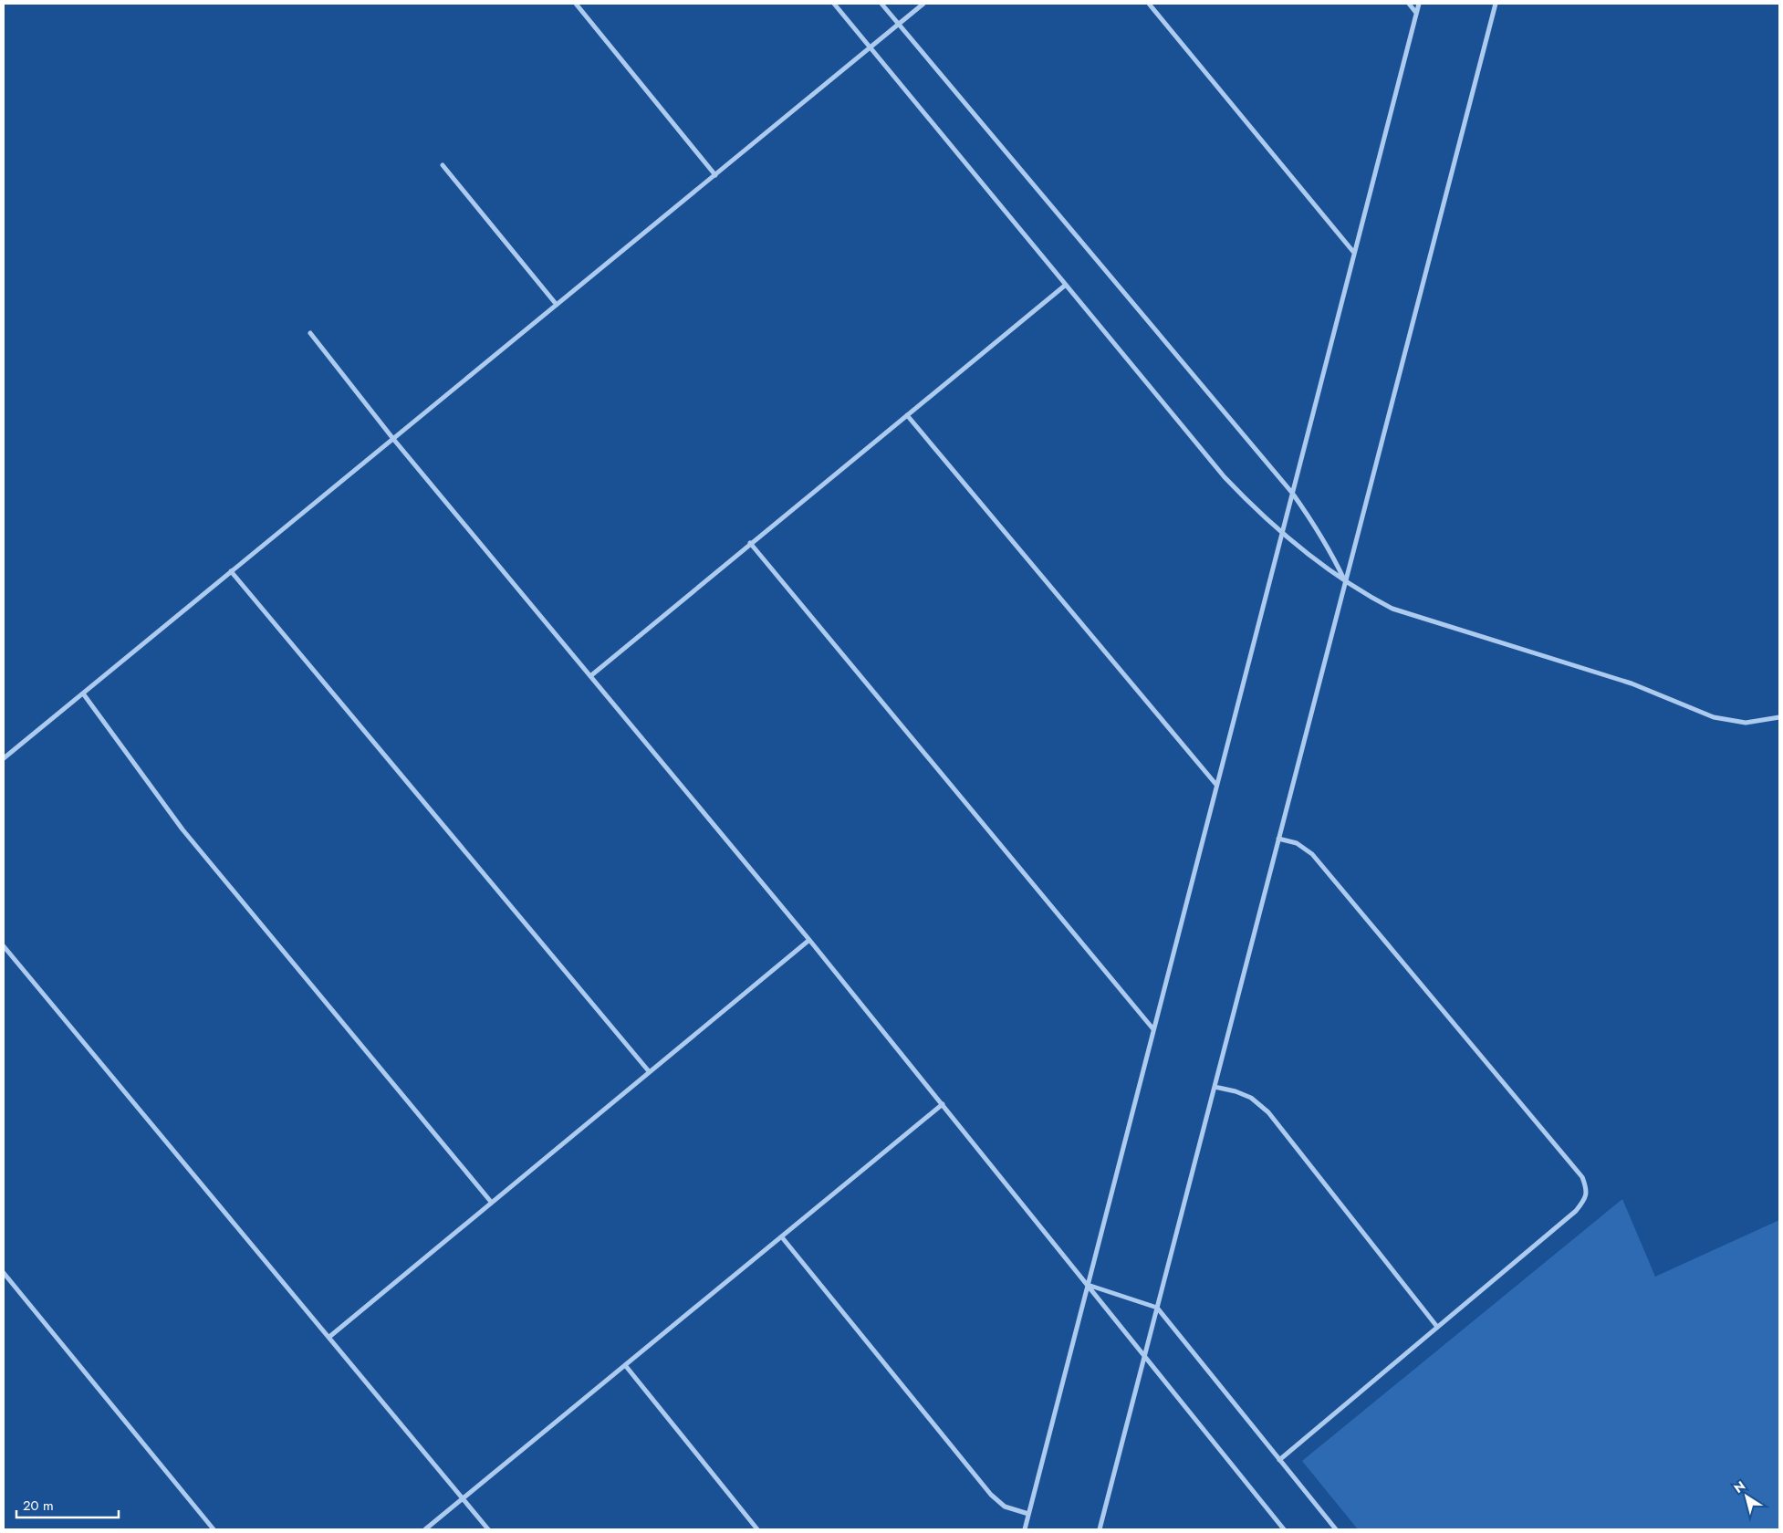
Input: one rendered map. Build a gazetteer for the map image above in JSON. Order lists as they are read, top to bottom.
{
  "scale_bar": "20 m",
  "north": "top left"
}
